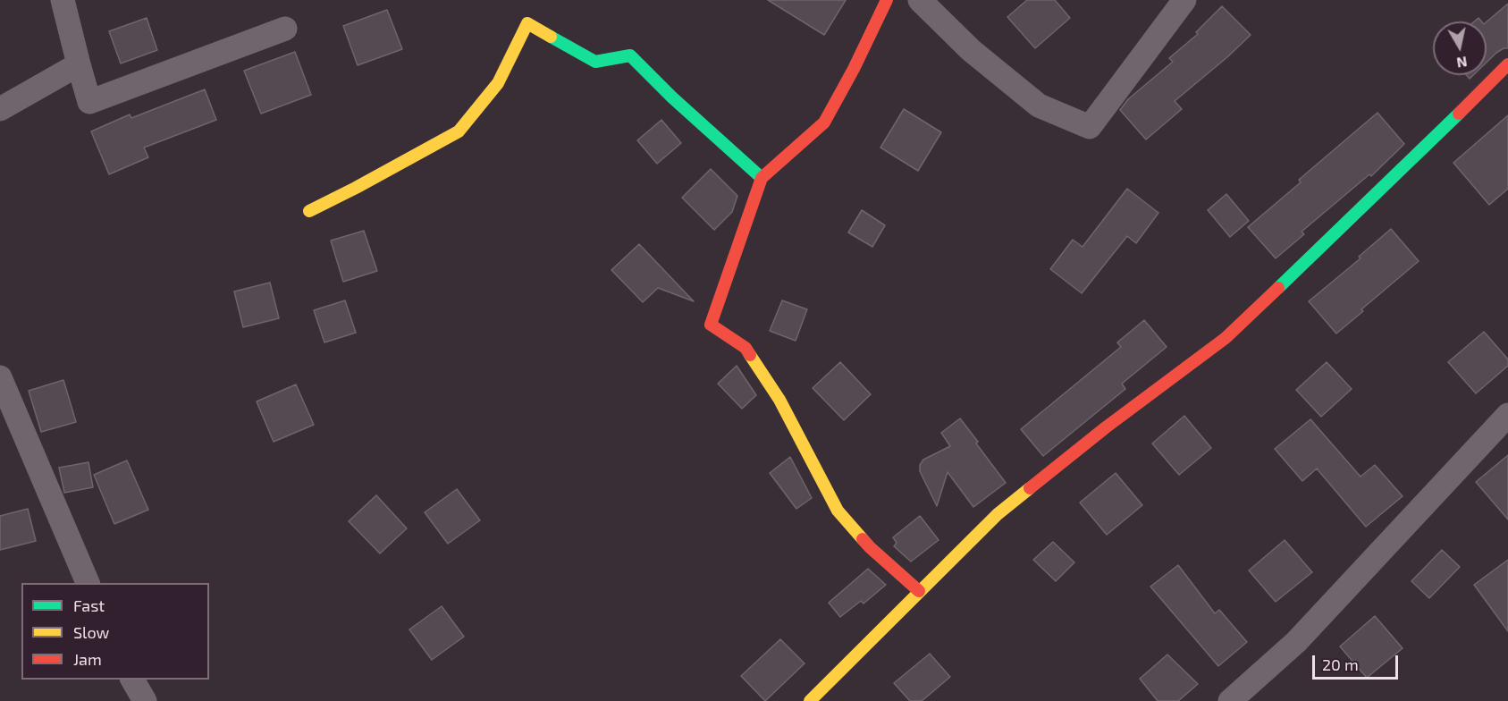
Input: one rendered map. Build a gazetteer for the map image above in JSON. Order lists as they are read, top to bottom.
{
  "legend": ["Fast", "Slow", "Jam"],
  "scale_bar": "20 m",
  "north": "bottom"
}
